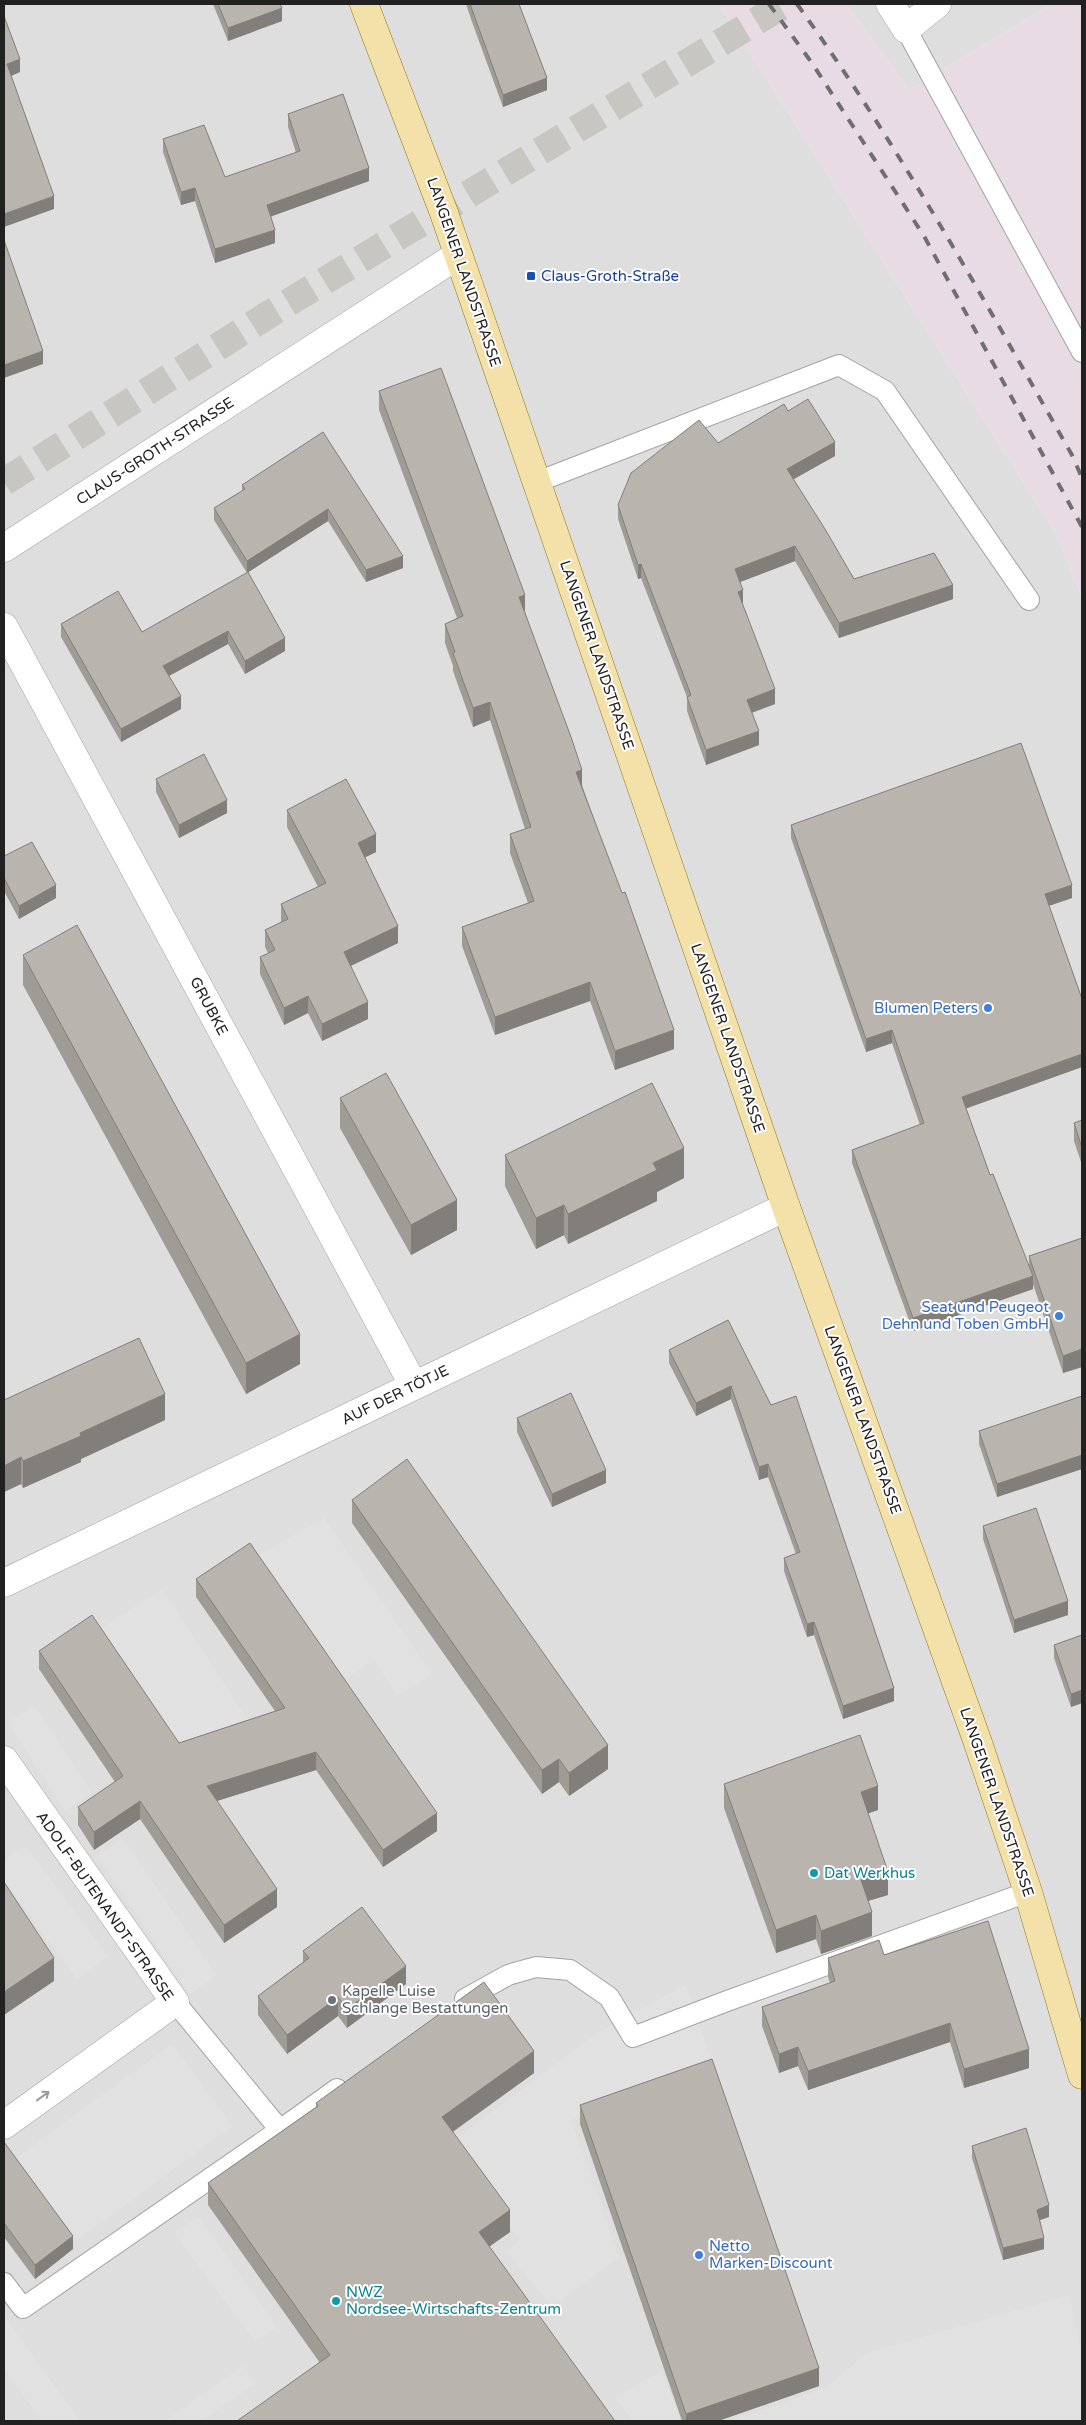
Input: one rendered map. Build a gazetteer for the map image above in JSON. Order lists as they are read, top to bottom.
{
  "streets": {
    "main road": ["LANGENER LANDSTRASSE"],
    "street": [
      "CLAUS-GROTH-STRASSE",
      "GRUBKE",
      "AUF DER TÖTJE",
      "ADOLF-BUTENANDT-STRASSE"
    ]
  },
  "crossings": [
    ["LANGENER LANDSTRASSE", "CLAUS-GROTH-STRASSE"],
    ["LANGENER LANDSTRASSE", "AUF DER TÖTJE"],
    ["GRUBKE", "AUF DER TÖTJE"]
  ],
  "one_way": ["ADOLF-BUTENANDT-STRASSE"],
  "places": {
    "transit": ["Claus-Groth-Straße"],
    "other": [
      "Blumen Peters",
      "Seat und Peugeot Dehn und Toben GmbH",
      "Dat Werkhus",
      "Kapelle Luise Schlange Bestattungen",
      "Netto Marken-Discount",
      "NWZ Nordsee-Wirtschafts-Zentrum"
    ]
  }
}
